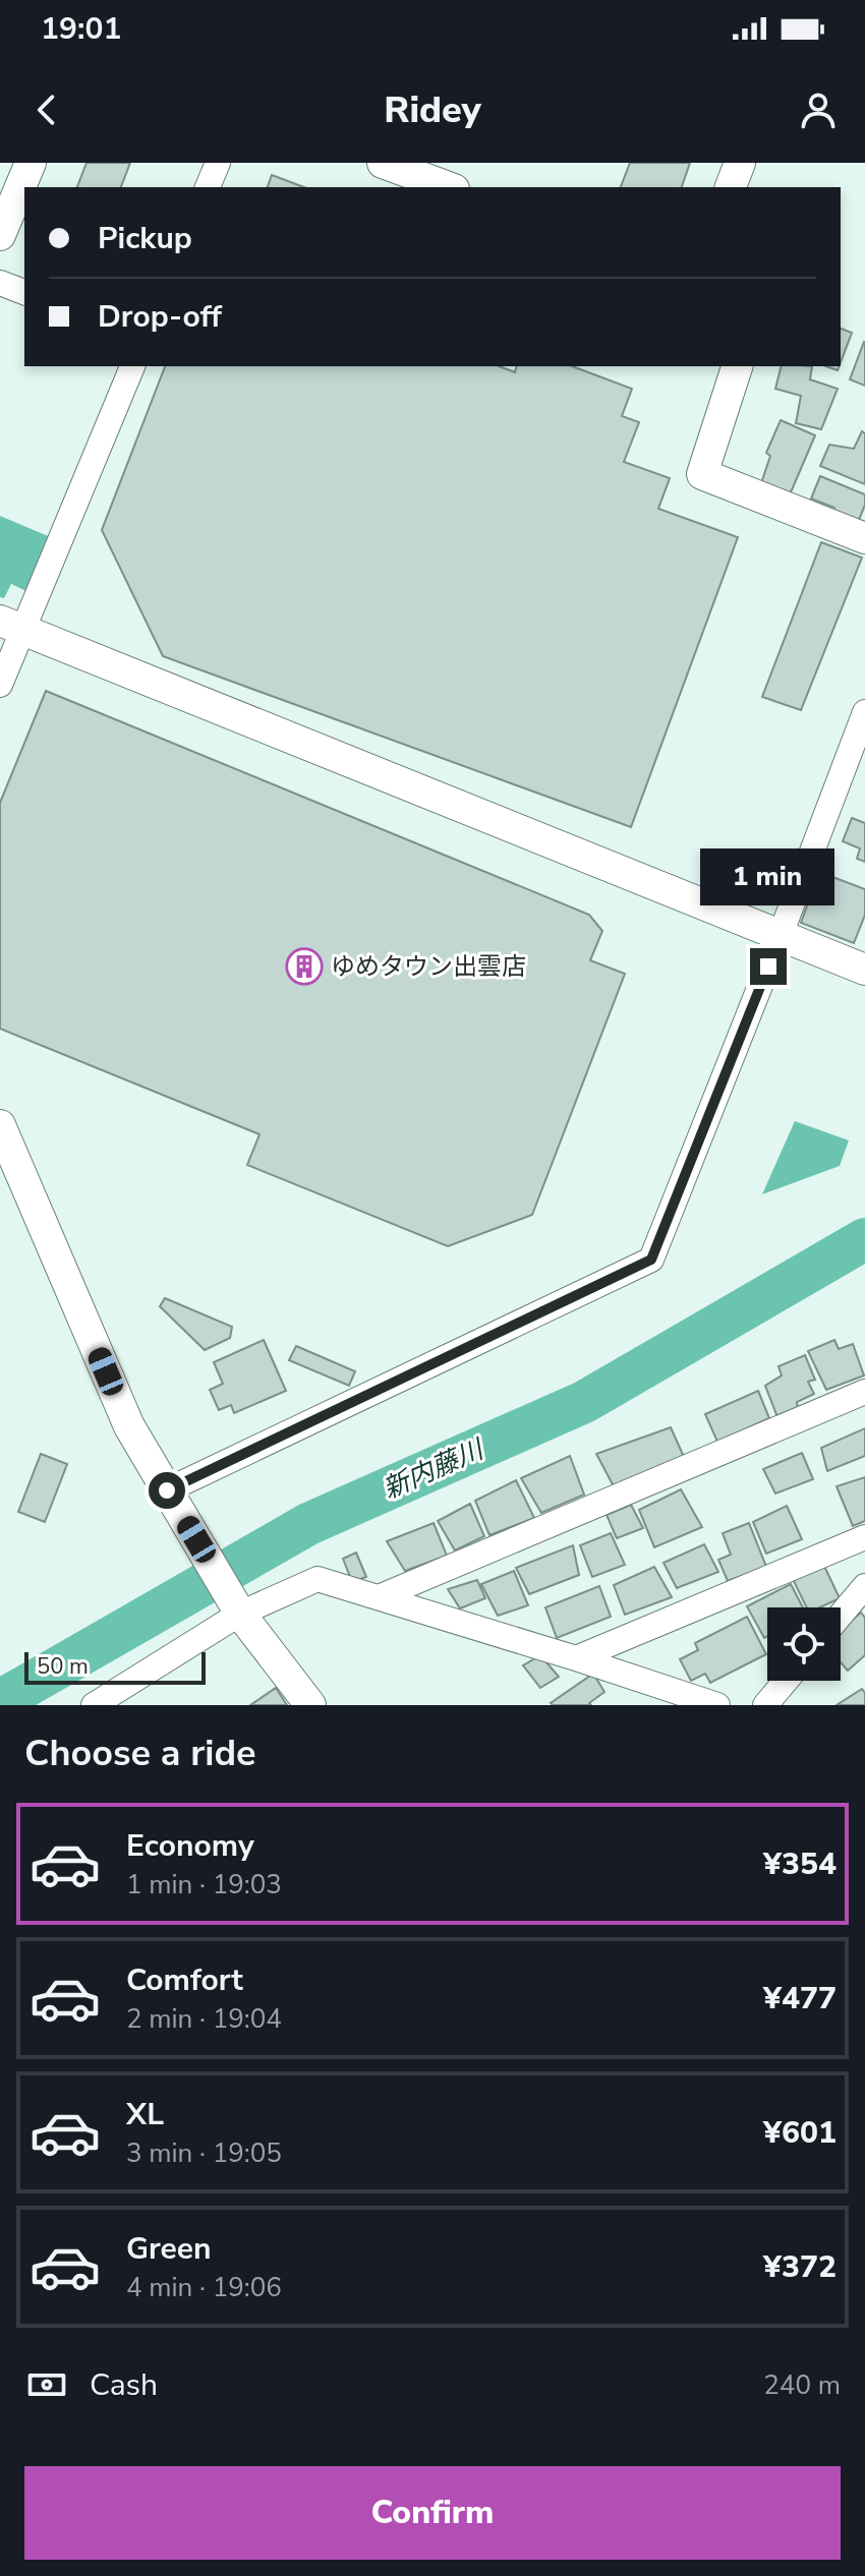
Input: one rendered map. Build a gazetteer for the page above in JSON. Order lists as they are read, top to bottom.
{
  "water": ["新内藤川"],
  "places": {
    "building": ["ゆめタウン出雲店"]
  },
  "scale_bar": "50 m",
  "page": {
    "status": "19:01",
    "header": "Ridey",
    "banner": ["Pickup", "Drop-off"],
    "bubble": "1 min",
    "scale": "50 m",
    "heading": "Choose a ride",
    "list": [
      {
        "name": "Economy",
        "note": "1 min · 19:03",
        "value": "¥354"
      },
      {
        "name": "Comfort",
        "note": "2 min · 19:04",
        "value": "¥477"
      },
      {
        "name": "XL",
        "note": "3 min · 19:05",
        "value": "¥601"
      },
      {
        "name": "Green",
        "note": "4 min · 19:06",
        "value": "¥372"
      }
    ],
    "pay": ["Cash", "240 m"],
    "buttons": "Confirm"
  }
}
